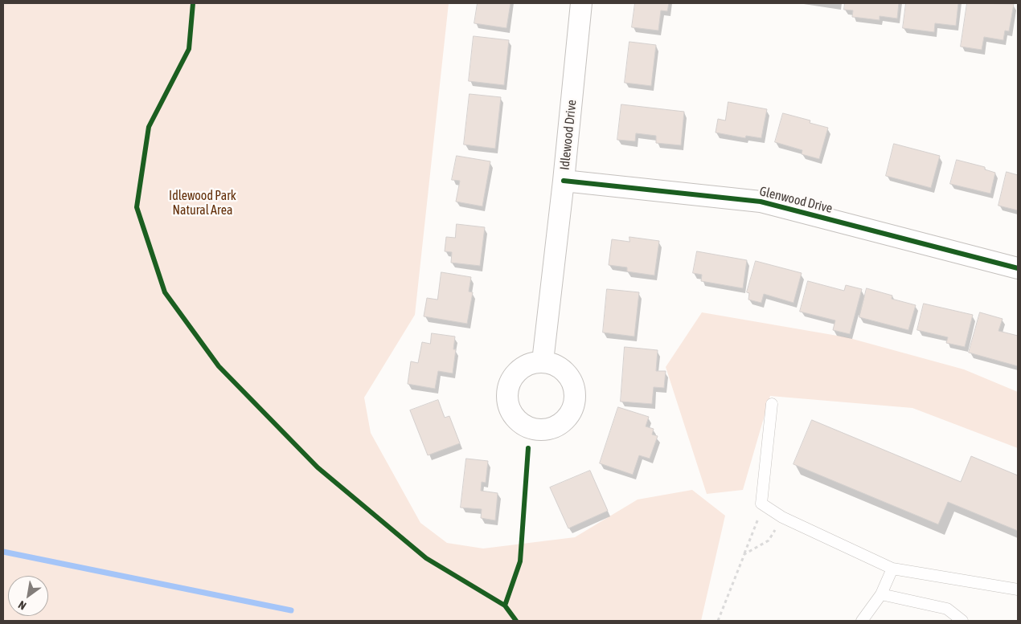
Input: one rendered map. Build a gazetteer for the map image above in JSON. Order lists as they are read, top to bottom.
{
  "streets": {
    "street": ["Idlewood Drive", "Glenwood Drive"]
  },
  "crossings": [
    ["Idlewood Drive", "Glenwood Drive"]
  ],
  "parks": ["Idlewood Park Natural Area"],
  "north": "bottom left"
}
